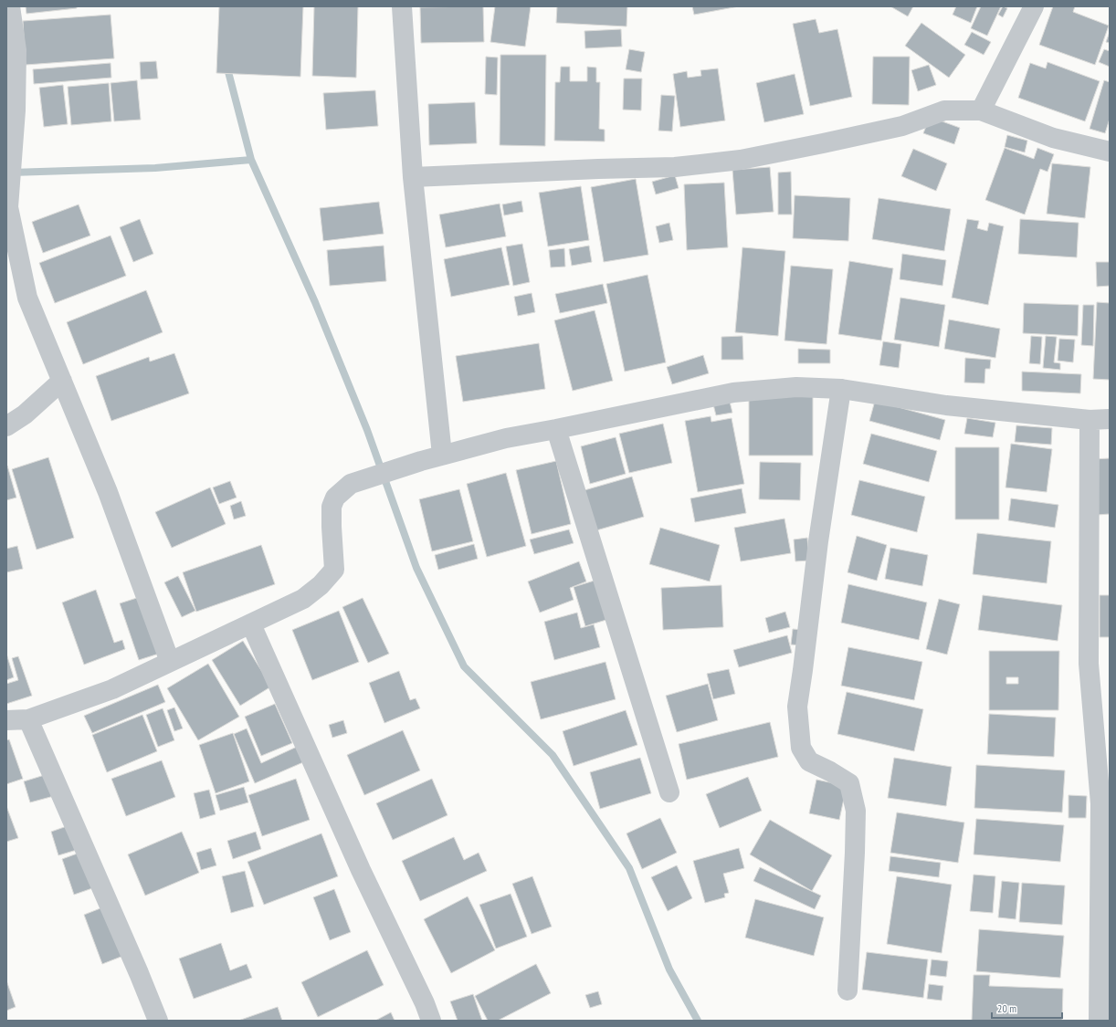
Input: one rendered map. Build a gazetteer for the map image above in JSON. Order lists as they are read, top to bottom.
{
  "scale_bar": "20 m"
}
